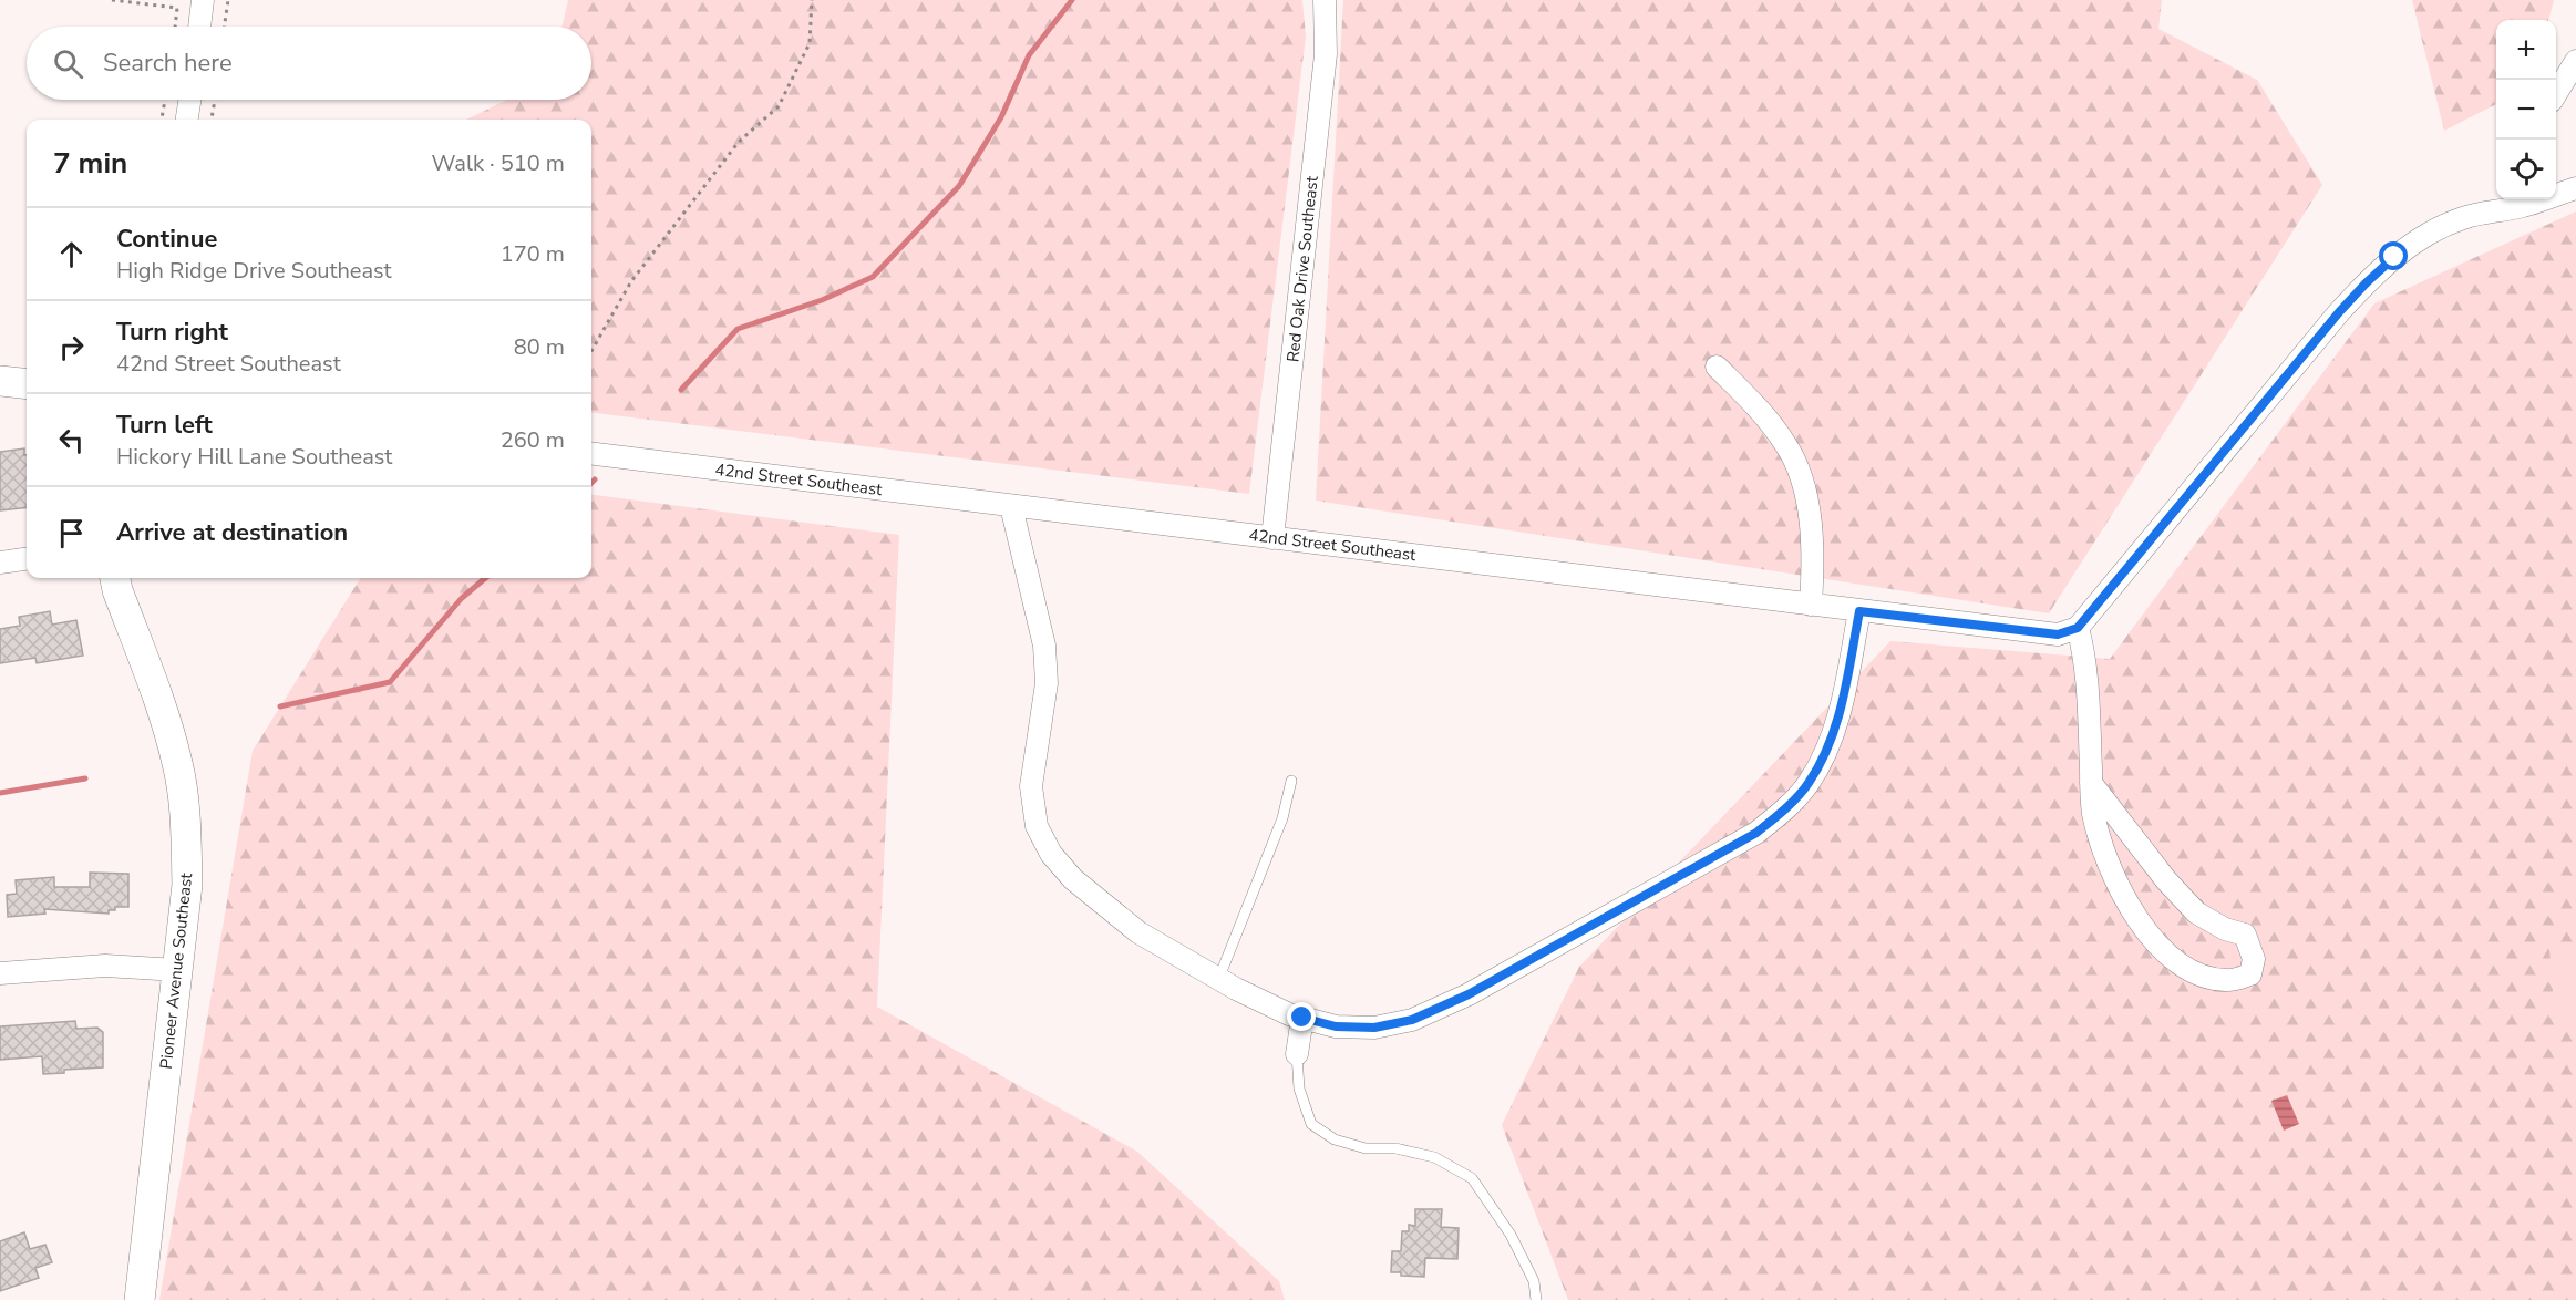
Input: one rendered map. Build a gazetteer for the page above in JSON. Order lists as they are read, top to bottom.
{
  "streets": {
    "street": ["Red Oak Drive Southeast", "42nd Street Southeast", "Pioneer Avenue Southeast"]
  },
  "crossings": [
    ["Red Oak Drive Southeast", "42nd Street Southeast"]
  ],
  "page": {
    "map_buttons": ["+", "−"],
    "search": "Search here",
    "heading": ["7 min", "Walk · 510 m"],
    "list": [
      ["Continue", "High Ridge Drive Southeast", "170 m"],
      ["Turn right", "42nd Street Southeast", "80 m"],
      ["Turn left", "Hickory Hill Lane Southeast", "260 m"],
      "Arrive at destination"
    ]
  }
}
